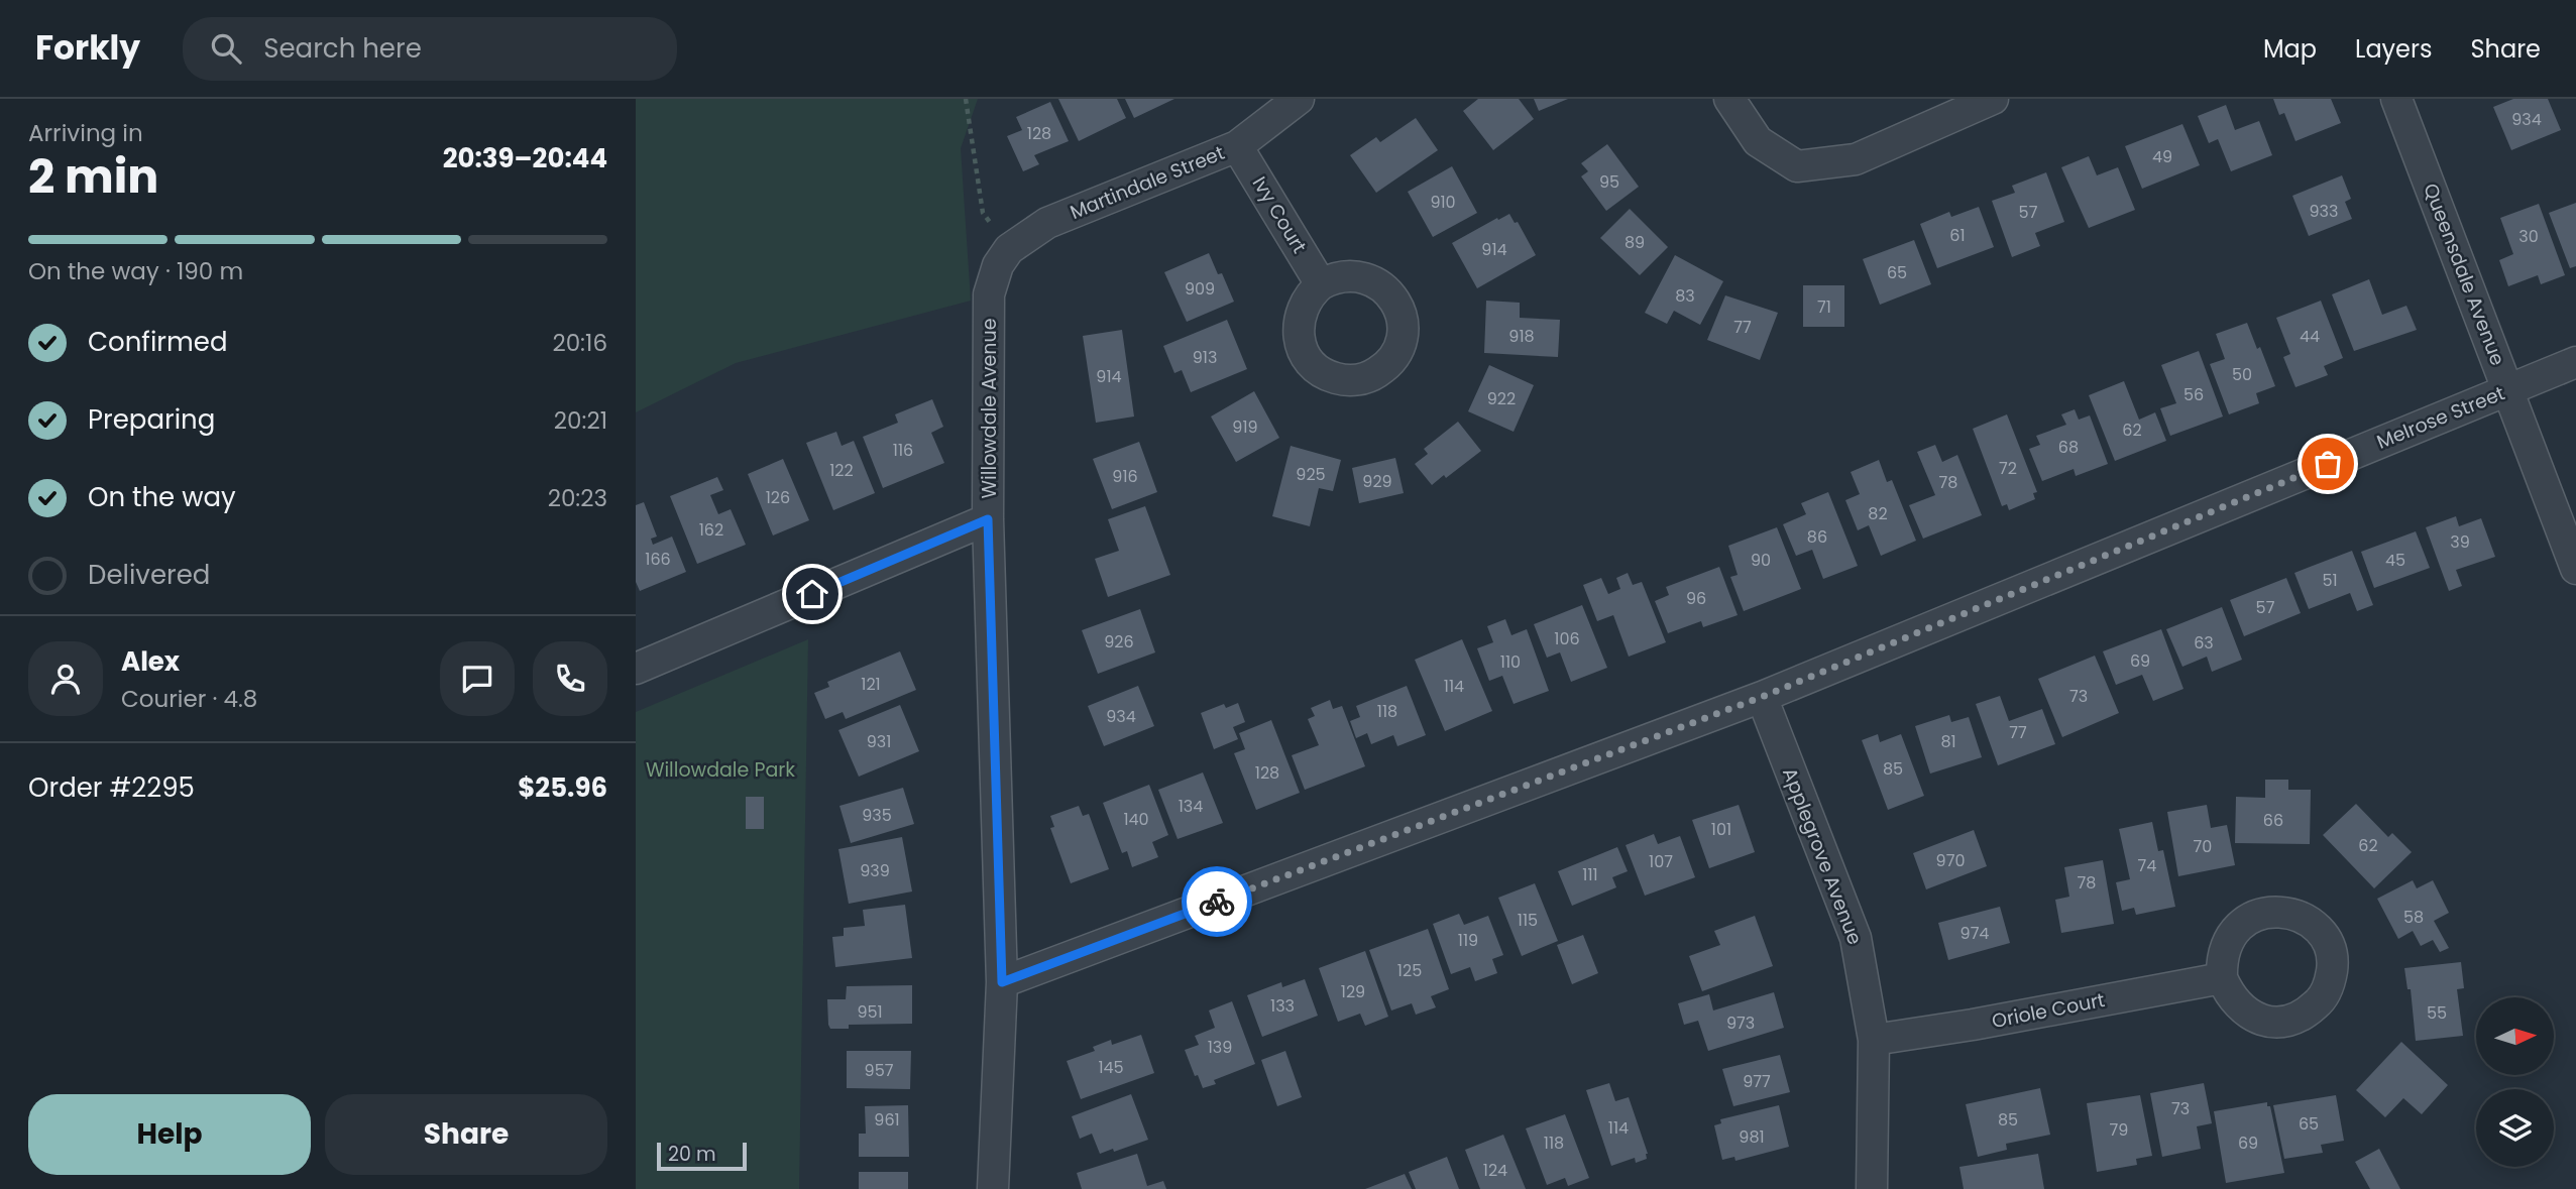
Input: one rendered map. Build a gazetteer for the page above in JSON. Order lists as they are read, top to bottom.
{
  "streets": {
    "street": [
      "Martindale Street",
      "Ivy Court",
      "Queensdale Avenue",
      "Willowdale Avenue",
      "Melrose Street",
      "Applegrove Avenue",
      "Oriole Court"
    ]
  },
  "crossings": [
    ["Martindale Street", "Ivy Court"],
    ["Martindale Street", "Willowdale Avenue"],
    ["Queensdale Avenue", "Melrose Street"],
    ["Willowdale Avenue", "Melrose Street"],
    ["Melrose Street", "Applegrove Avenue"],
    ["Applegrove Avenue", "Oriole Court"]
  ],
  "parks": ["Willowdale Park"],
  "house_numbers": [
    "934",
    "128",
    "49",
    "95",
    "910",
    "933",
    "57",
    "61",
    "30",
    "89",
    "914",
    "65",
    "909",
    "83",
    "71",
    "77",
    "918",
    "44",
    "913",
    "50",
    "914",
    "56",
    "922",
    "919",
    "62",
    "68",
    "116",
    "72",
    "122",
    "925",
    "916",
    "929",
    "78",
    "126",
    "82",
    "162",
    "86",
    "39",
    "166",
    "90",
    "45",
    "51",
    "96",
    "57",
    "106",
    "926",
    "63",
    "69",
    "110",
    "121",
    "114",
    "73",
    "118",
    "934",
    "77",
    "931",
    "81",
    "85",
    "128",
    "134",
    "935",
    "140",
    "66",
    "101",
    "62",
    "70",
    "970",
    "107",
    "74",
    "939",
    "111",
    "78",
    "58",
    "115",
    "974",
    "119",
    "125",
    "129",
    "133",
    "951",
    "55",
    "973",
    "139",
    "145",
    "957",
    "977",
    "73",
    "961",
    "85",
    "65",
    "114",
    "79",
    "981",
    "118",
    "69",
    "124"
  ],
  "scale_bar": "20 m",
  "north": "right",
  "page": {
    "header": "Forkly",
    "search": "Search here",
    "nav": ["Map", "Layers", "Share"],
    "heading": ["2 min", "Arriving in", "20:39–20:44"],
    "panel": [
      "Alex",
      "Courier · 4.8",
      "Order #2295",
      "$25.96"
    ],
    "bar": "On the way · 190 m",
    "list": [
      ["Confirmed", "20:16"],
      ["Preparing", "20:21"],
      ["On the way", "20:23"],
      "Delivered"
    ],
    "buttons": ["Help", "Share"],
    "scale": "20 m"
  }
}
